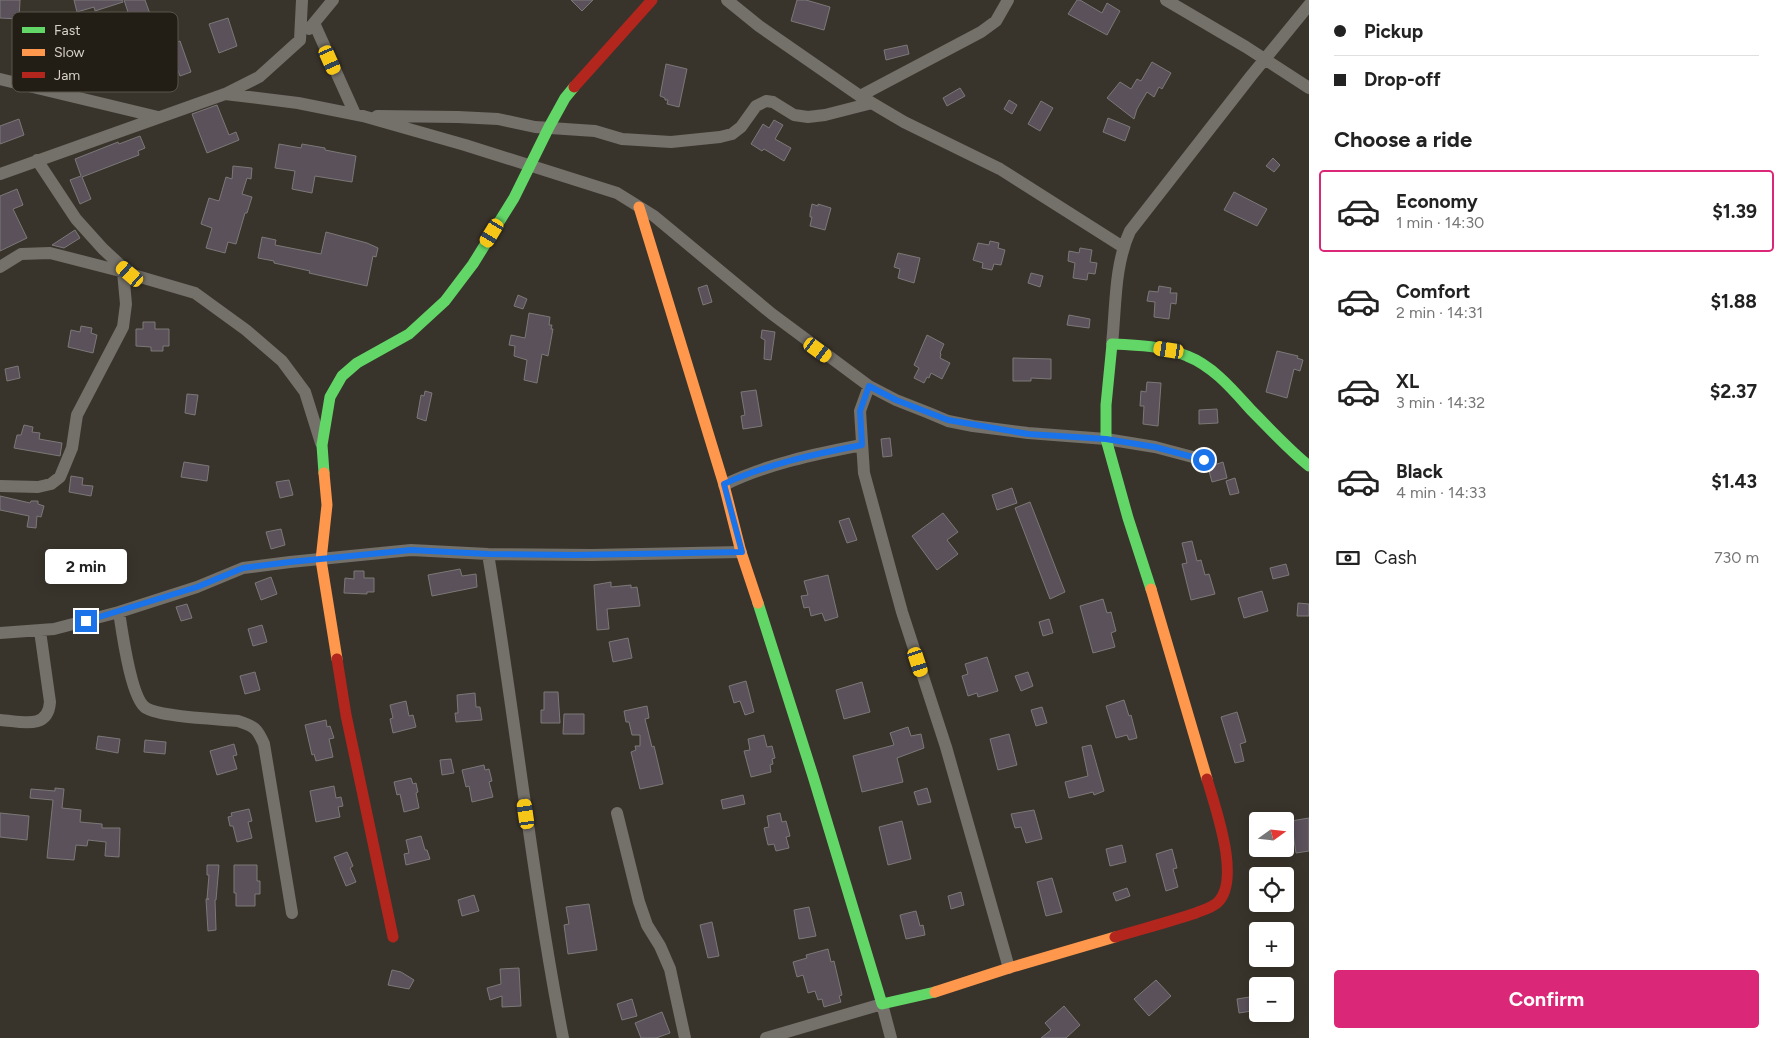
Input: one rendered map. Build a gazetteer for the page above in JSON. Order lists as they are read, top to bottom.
{
  "legend": ["Fast", "Slow", "Jam"],
  "north": "right",
  "page": {
    "banner": ["Pickup", "Drop-off"],
    "heading": "Choose a ride",
    "list": [
      {
        "name": "Economy",
        "note": "1 min · 14:30",
        "value": "$1.39"
      },
      {
        "name": "Comfort",
        "note": "2 min · 14:31",
        "value": "$1.88"
      },
      {
        "name": "XL",
        "note": "3 min · 14:32",
        "value": "$2.37"
      },
      {
        "name": "Black",
        "note": "4 min · 14:33",
        "value": "$1.43"
      }
    ],
    "pay": ["Cash", "730 m"],
    "bubble": "2 min",
    "map_buttons": ["+", "−"],
    "buttons": "Confirm"
  }
}
